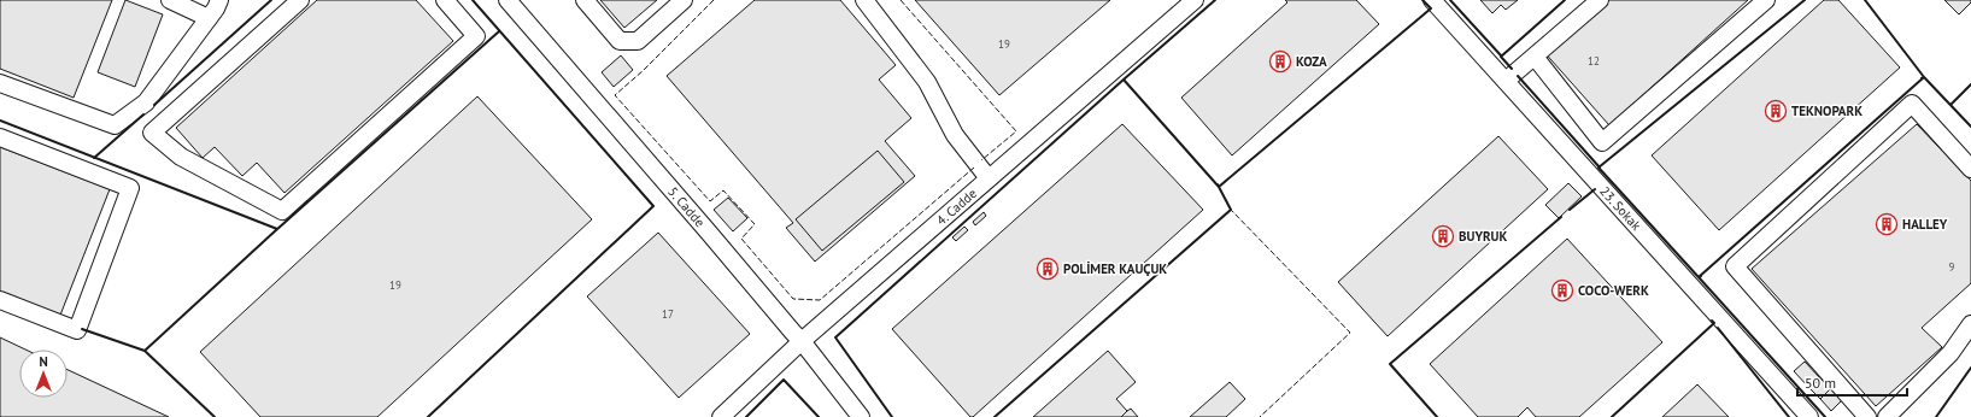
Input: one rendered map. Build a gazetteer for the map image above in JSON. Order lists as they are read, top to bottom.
{
  "streets": {
    "street": ["5. Cadde", "4. Cadde", "23. Sokak"]
  },
  "crossings": [
    ["5. Cadde", "4. Cadde"]
  ],
  "places": {
    "building": [
      "KOZA",
      "TEKNOPARK",
      "HALLEY",
      "BUYRUK",
      "POLİMER KAUÇUK",
      "COCO-WERK"
    ]
  },
  "house_numbers": [
    "19",
    "12",
    "9",
    "19",
    "17"
  ],
  "scale_bar": "50 m",
  "north": "top"
}
